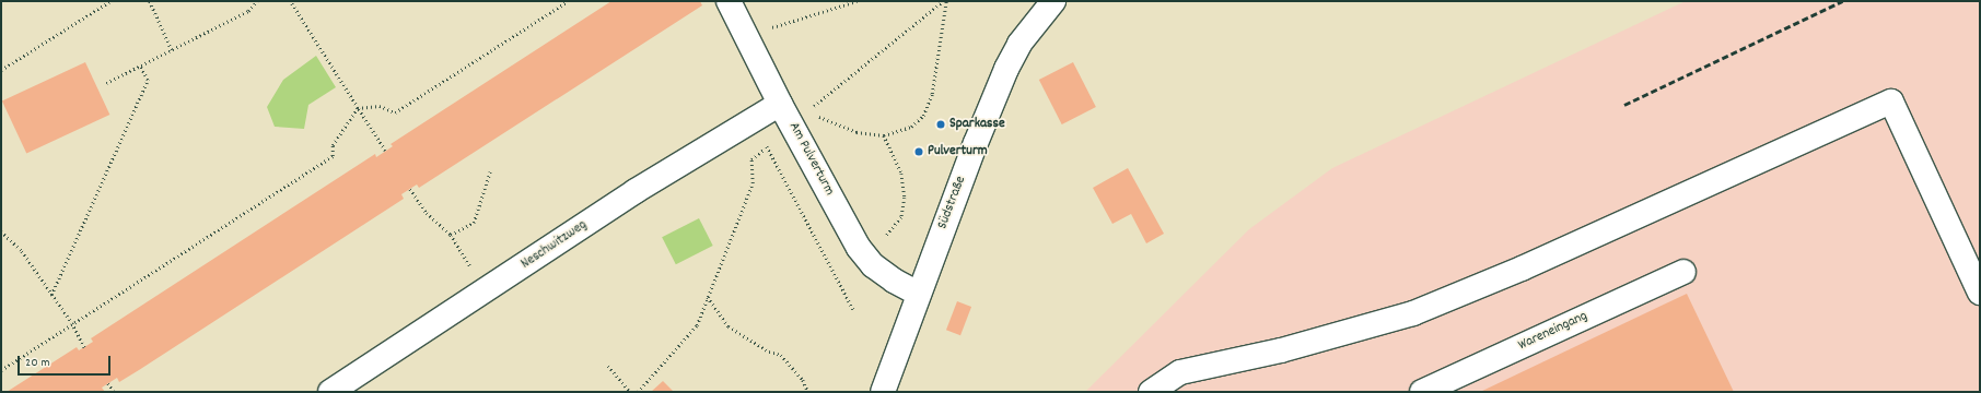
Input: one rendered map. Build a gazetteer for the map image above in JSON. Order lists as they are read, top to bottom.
{
  "streets": {
    "street": [
      "Am Pulverturm",
      "Südstraße",
      "Neschwitzweg",
      "Wareneingang"
    ]
  },
  "crossings": [
    ["Am Pulverturm", "Südstraße"],
    ["Am Pulverturm", "Neschwitzweg"]
  ],
  "places": ["Sparkasse", "Pulverturm"],
  "scale_bar": "20 m"
}
